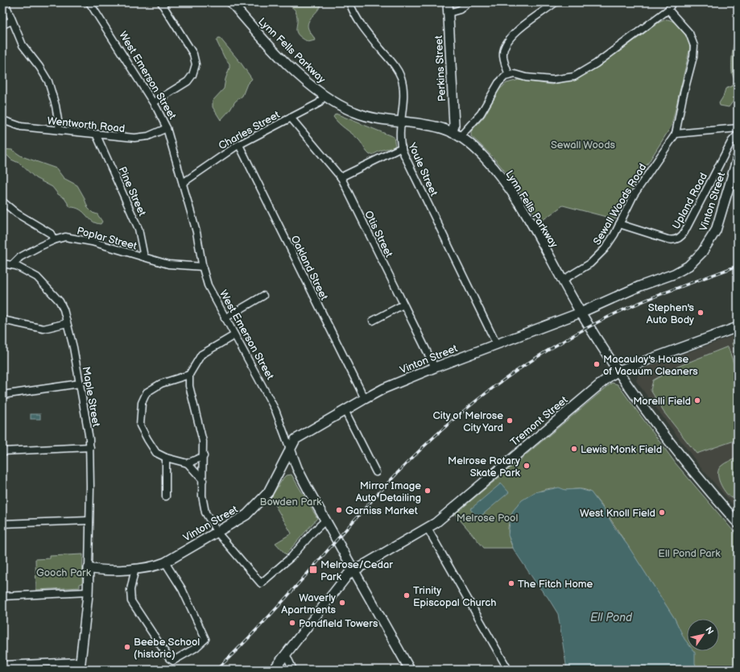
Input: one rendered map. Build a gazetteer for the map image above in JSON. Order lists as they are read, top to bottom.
{
  "streets": {
    "street": [
      "Lynn Fells Parkway",
      "Perkins Street",
      "West Emerson Street",
      "Wentworth Road",
      "Charles Street",
      "Youle Street",
      "Pine Street",
      "Upland Road",
      "Vinton Street",
      "Sewall Woods Road",
      "Otis Street",
      "Poplar Street",
      "Oakland Street",
      "Maple Street",
      "Tremont Street"
    ]
  },
  "crossings": [
    ["Lynn Fells Parkway", "Perkins Street"],
    ["Lynn Fells Parkway", "Charles Street"],
    ["Lynn Fells Parkway", "Youle Street"],
    ["Lynn Fells Parkway", "Vinton Street"],
    ["Lynn Fells Parkway", "Sewall Woods Road"],
    ["Lynn Fells Parkway", "Tremont Street"],
    ["West Emerson Street", "Wentworth Road"],
    ["West Emerson Street", "Charles Street"],
    ["West Emerson Street", "Vinton Street"],
    ["West Emerson Street", "Poplar Street"],
    ["West Emerson Street", "Tremont Street"],
    ["Wentworth Road", "Pine Street"],
    ["Charles Street", "Otis Street"],
    ["Charles Street", "Oakland Street"],
    ["Youle Street", "Vinton Street"],
    ["Pine Street", "Poplar Street"],
    ["Upland Road", "Sewall Woods Road"],
    ["Vinton Street", "Otis Street"],
    ["Vinton Street", "Oakland Street"],
    ["Vinton Street", "Maple Street"],
    ["Poplar Street", "Maple Street"]
  ],
  "water": ["Ell Pond"],
  "parks": [
    "Sewall Woods",
    "Bowden Park",
    "Melrose Pool",
    "Ell Pond Park",
    "Gooch Park"
  ],
  "places": {
    "other": [
      "Stephen's Auto Body",
      "Macaulay's House of Vacuum Cleaners",
      "Morelli Field",
      "City of Melrose City Yard",
      "Lewis Monk Field",
      "Melrose Rotary Skate Park",
      "Mirror Image Auto Detailing",
      "Garniss Market",
      "West Knoll Field",
      "The Fitch Home",
      "Trinity Episcopal Church",
      "Waverly Apartments",
      "Pondfield Towers",
      "Beebe School (historic)"
    ],
    "transit": ["Melrose/Cedar Park"]
  },
  "north": "top right"
}
